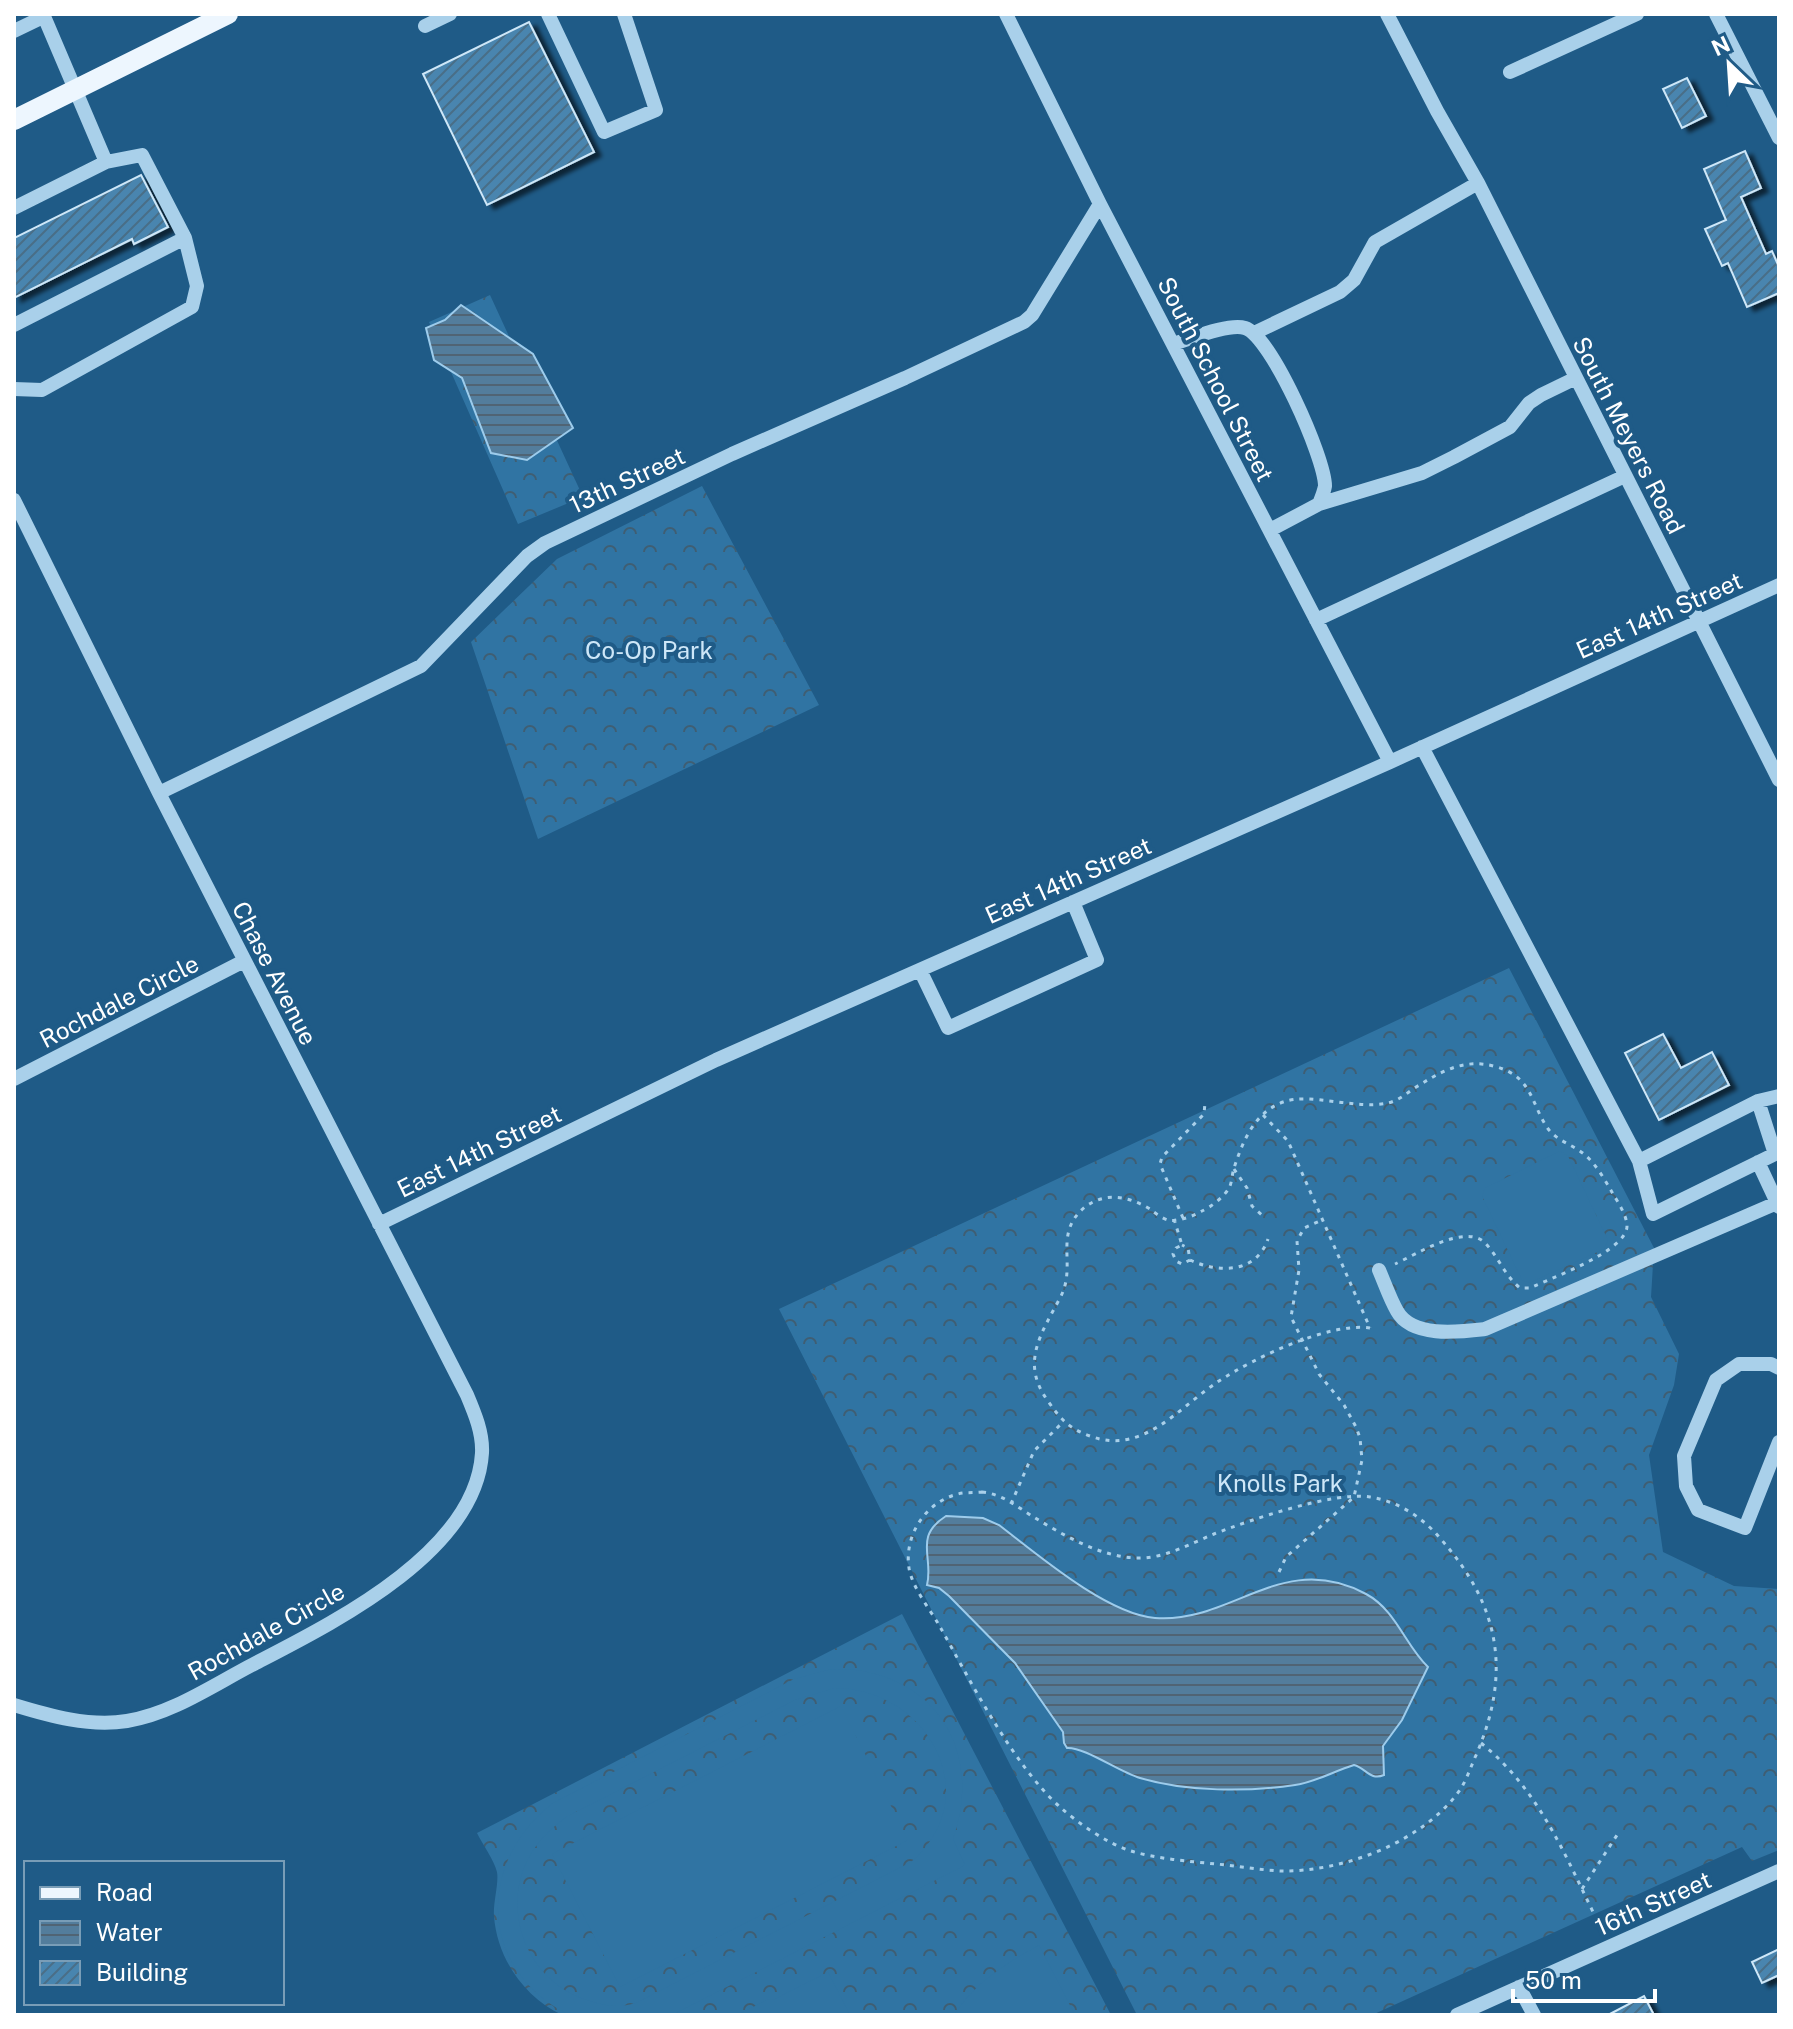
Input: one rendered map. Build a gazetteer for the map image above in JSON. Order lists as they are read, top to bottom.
{
  "streets": {
    "street": [
      "South School Street",
      "South Meyers Road",
      "13th Street",
      "East 14th Street",
      "Chase Avenue",
      "Rochdale Circle",
      "16th Street"
    ]
  },
  "crossings": [
    ["South School Street", "13th Street"],
    ["South School Street", "East 14th Street"],
    ["South Meyers Road", "East 14th Street"],
    ["13th Street", "Chase Avenue"],
    ["East 14th Street", "Chase Avenue"],
    ["Chase Avenue", "Rochdale Circle"]
  ],
  "parks": ["Co-Op Park", "Knolls Park"],
  "legend": ["Road", "Water", "Building"],
  "scale_bar": "50 m",
  "north": "top left"
}
